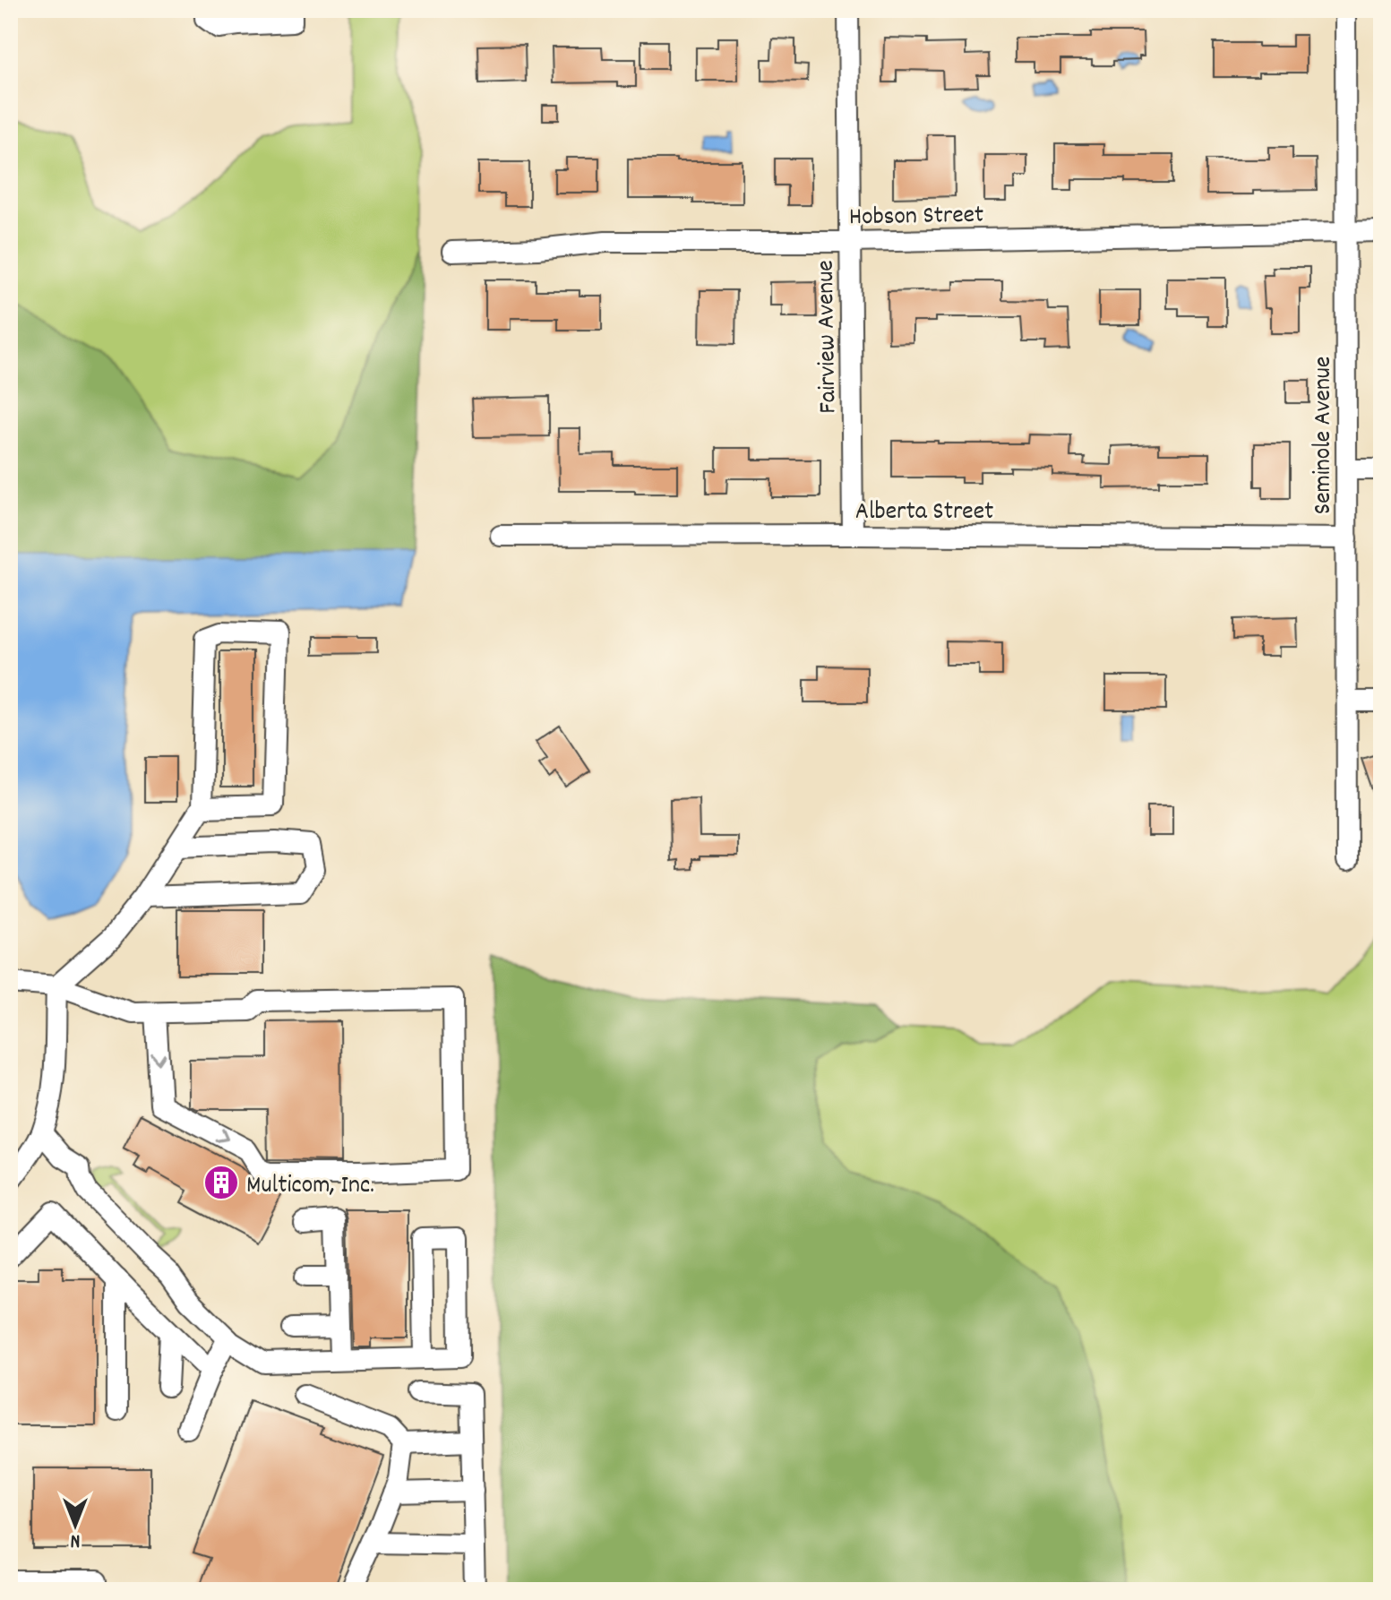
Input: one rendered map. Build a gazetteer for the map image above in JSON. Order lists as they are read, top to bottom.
{
  "streets": {
    "street": [
      "Hobson Street",
      "Fairview Avenue",
      "Seminole Avenue",
      "Alberta Street"
    ]
  },
  "crossings": [
    ["Hobson Street", "Fairview Avenue"],
    ["Hobson Street", "Seminole Avenue"],
    ["Fairview Avenue", "Alberta Street"],
    ["Seminole Avenue", "Alberta Street"]
  ],
  "places": {
    "building": ["Multicom, Inc."]
  },
  "north": "bottom"
}
